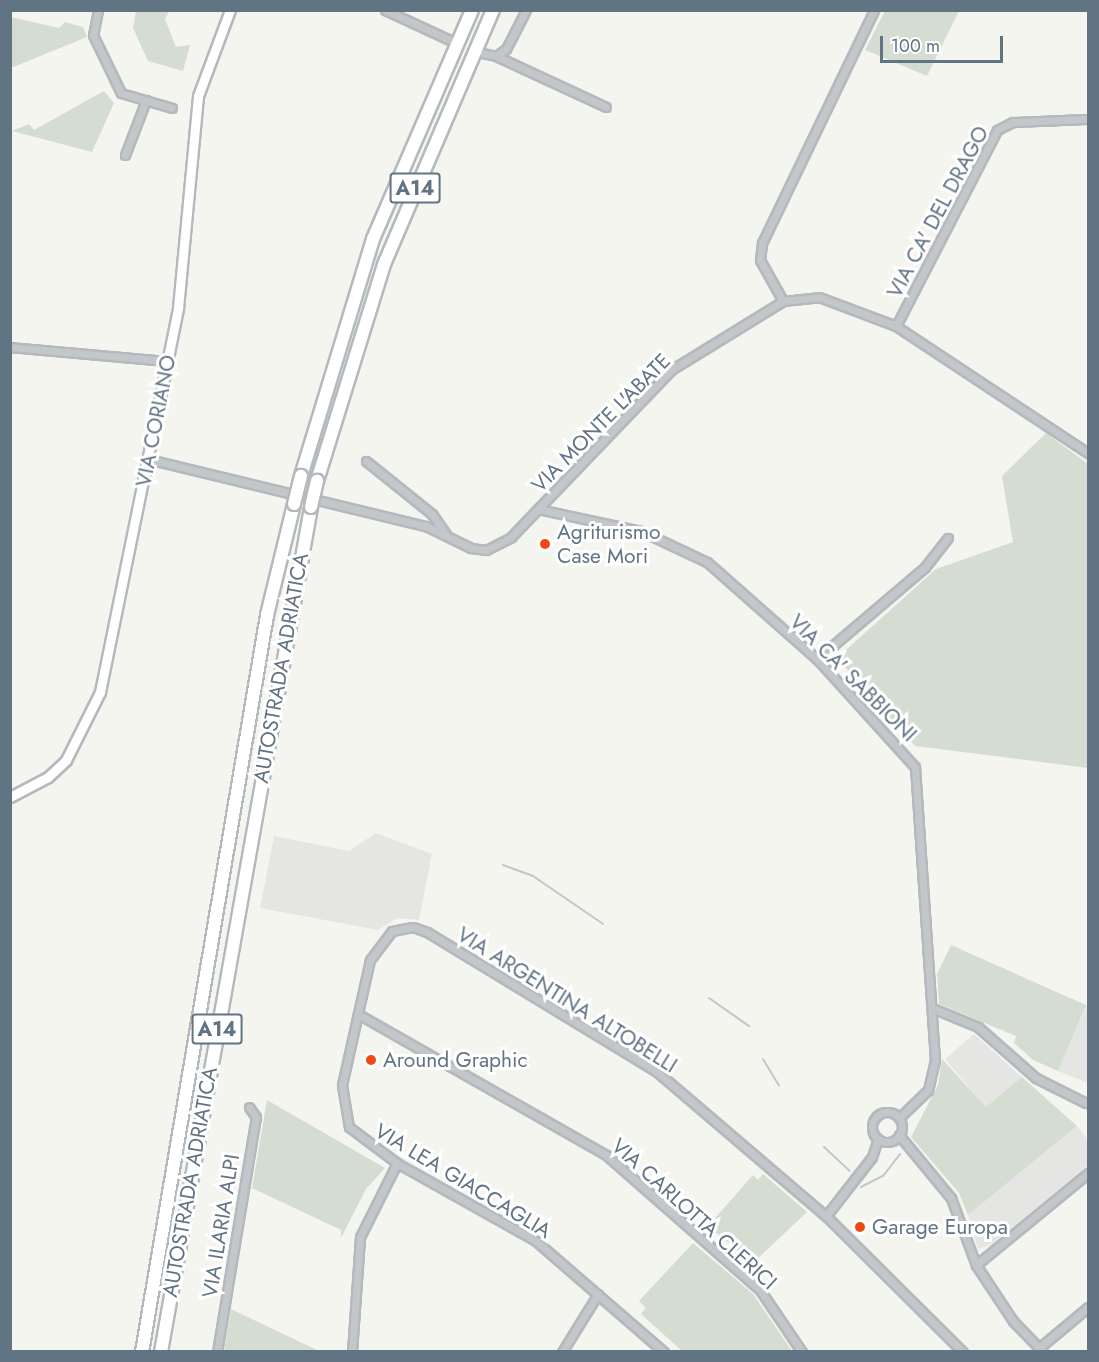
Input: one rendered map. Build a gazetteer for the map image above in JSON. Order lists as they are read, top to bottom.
{
  "streets": {
    "highway": ["A14", "AUTOSTRADA ADRIATICA"],
    "main road": ["VIA CORIANO"],
    "street": [
      "VIA CA' DEL DRAGO",
      "VIA MONTE L'ABATE",
      "VIA CA' SABBIONI",
      "VIA ARGENTINA ALTOBELLI",
      "VIA LEA GIACCAGLIA",
      "VIA CARLOTTA CLERICI",
      "VIA ILARIA ALPI"
    ]
  },
  "crossings": [
    ["VIA CA' DEL DRAGO", "VIA MONTE L'ABATE"],
    ["VIA CORIANO", "VIA MONTE L'ABATE"],
    ["VIA MONTE L'ABATE", "VIA CA' SABBIONI"],
    ["VIA ARGENTINA ALTOBELLI", "VIA LEA GIACCAGLIA"],
    ["VIA LEA GIACCAGLIA", "VIA CARLOTTA CLERICI"]
  ],
  "places": ["Agriturismo Case Mori", "Around Graphic", "Garage Europa"],
  "scale_bar": "100 m"
}
